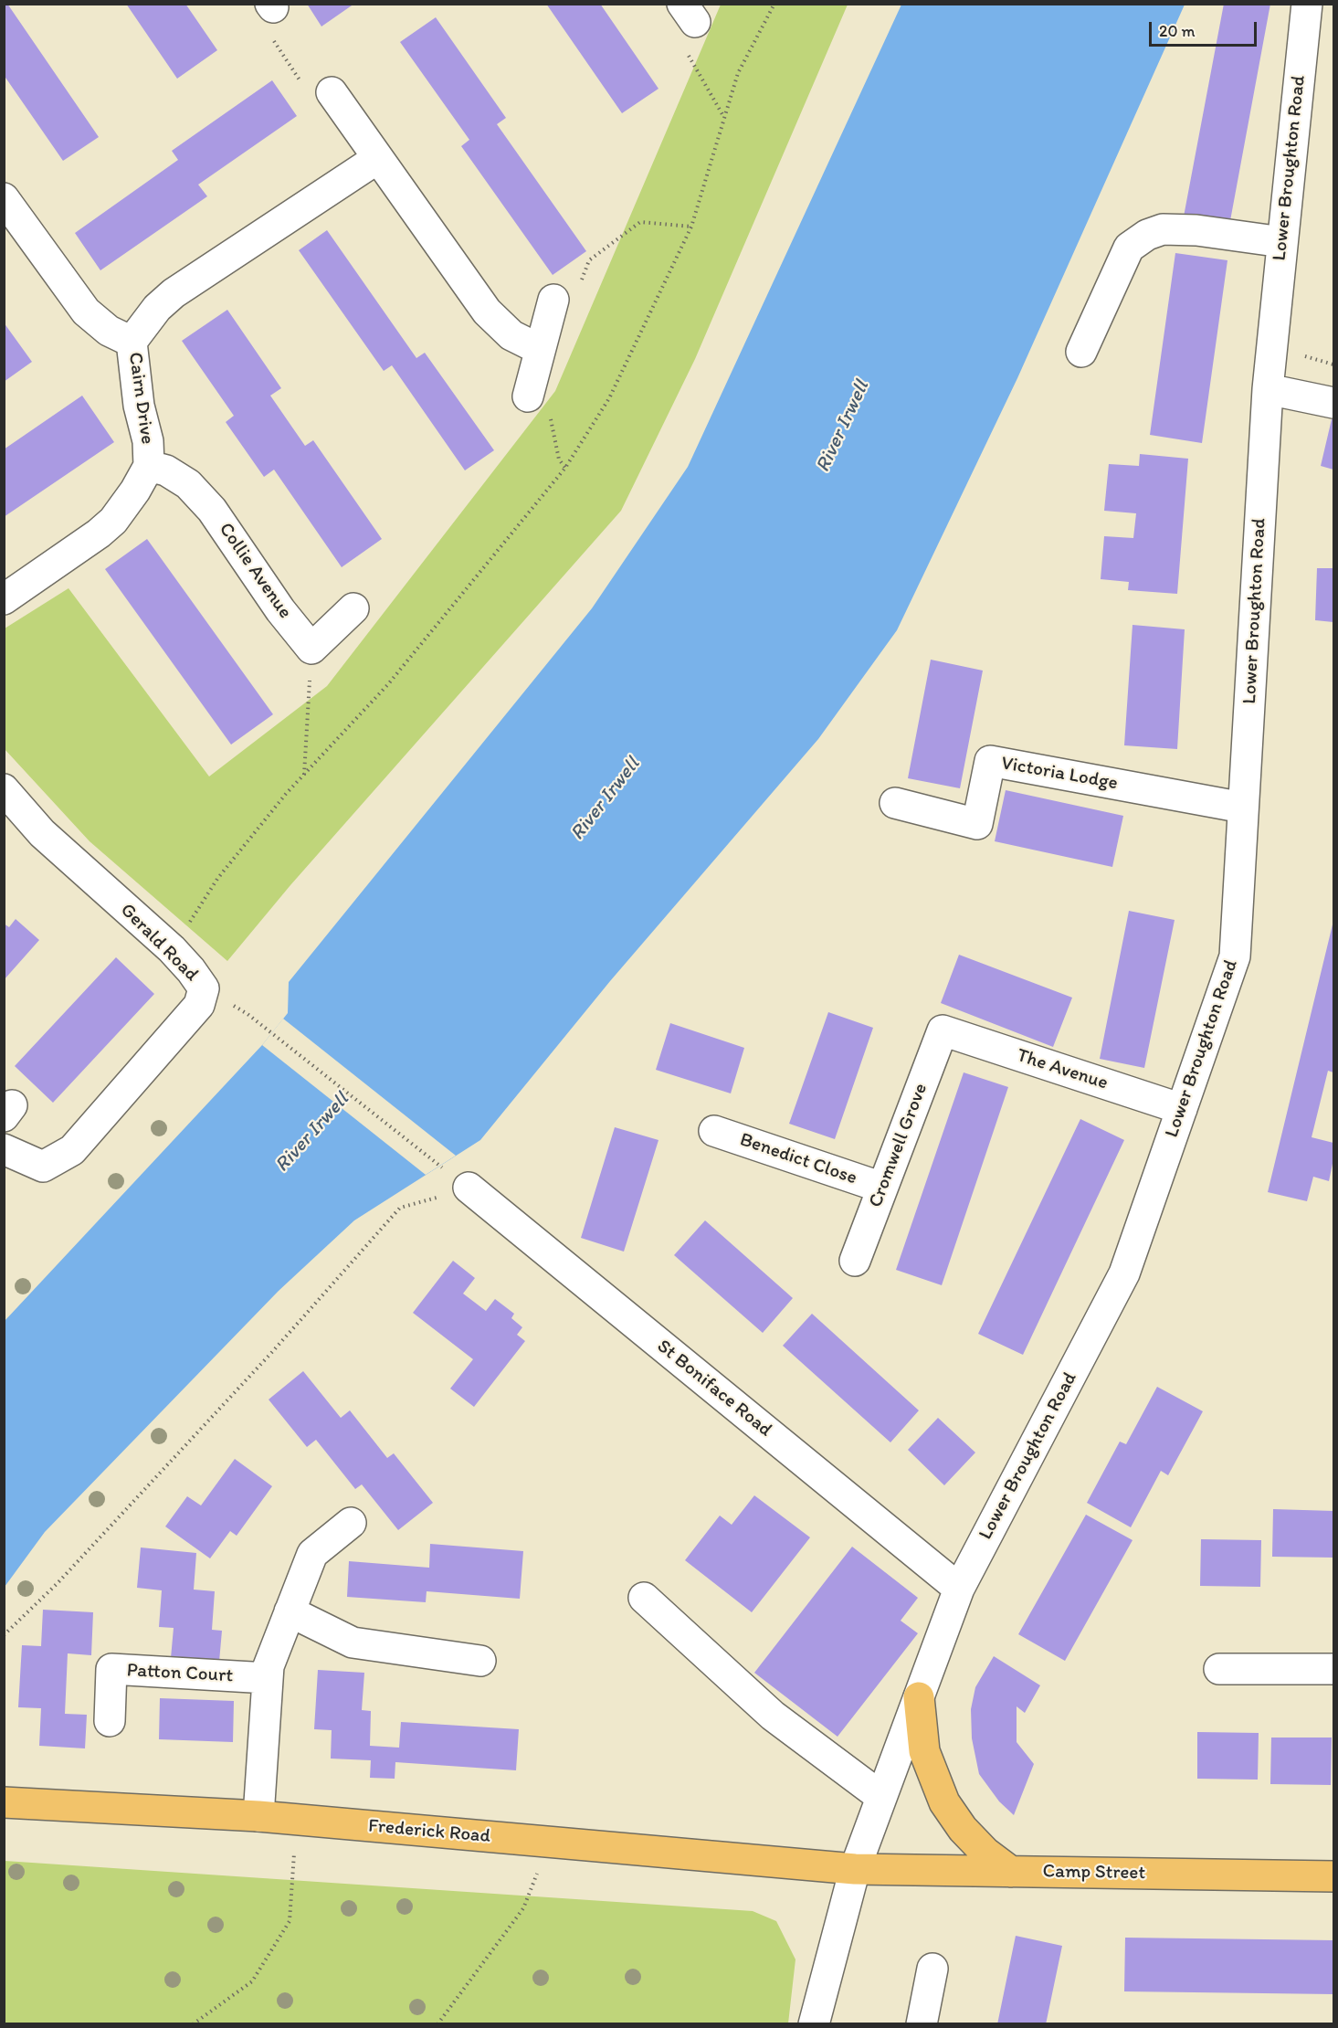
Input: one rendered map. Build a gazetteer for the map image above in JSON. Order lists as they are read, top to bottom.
{
  "streets": {
    "main road": ["Frederick Road", "Camp Street"],
    "street": [
      "Lower Broughton Road",
      "Cairn Drive",
      "Collie Avenue",
      "Victoria Lodge",
      "Gerald Road",
      "The Avenue",
      "Cromwell Grove",
      "Benedict Close",
      "St Boniface Road",
      "Patton Court"
    ]
  },
  "crossings": [
    ["Lower Broughton Road", "Victoria Lodge"],
    ["Lower Broughton Road", "The Avenue"],
    ["Lower Broughton Road", "St Boniface Road"],
    ["Lower Broughton Road", "Frederick Road"],
    ["Lower Broughton Road", "Camp Street"],
    ["Cairn Drive", "Collie Avenue"],
    ["The Avenue", "Cromwell Grove"],
    ["Cromwell Grove", "Benedict Close"],
    ["Frederick Road", "Camp Street"]
  ],
  "water": ["River Irwell"],
  "scale_bar": "20 m"
}
